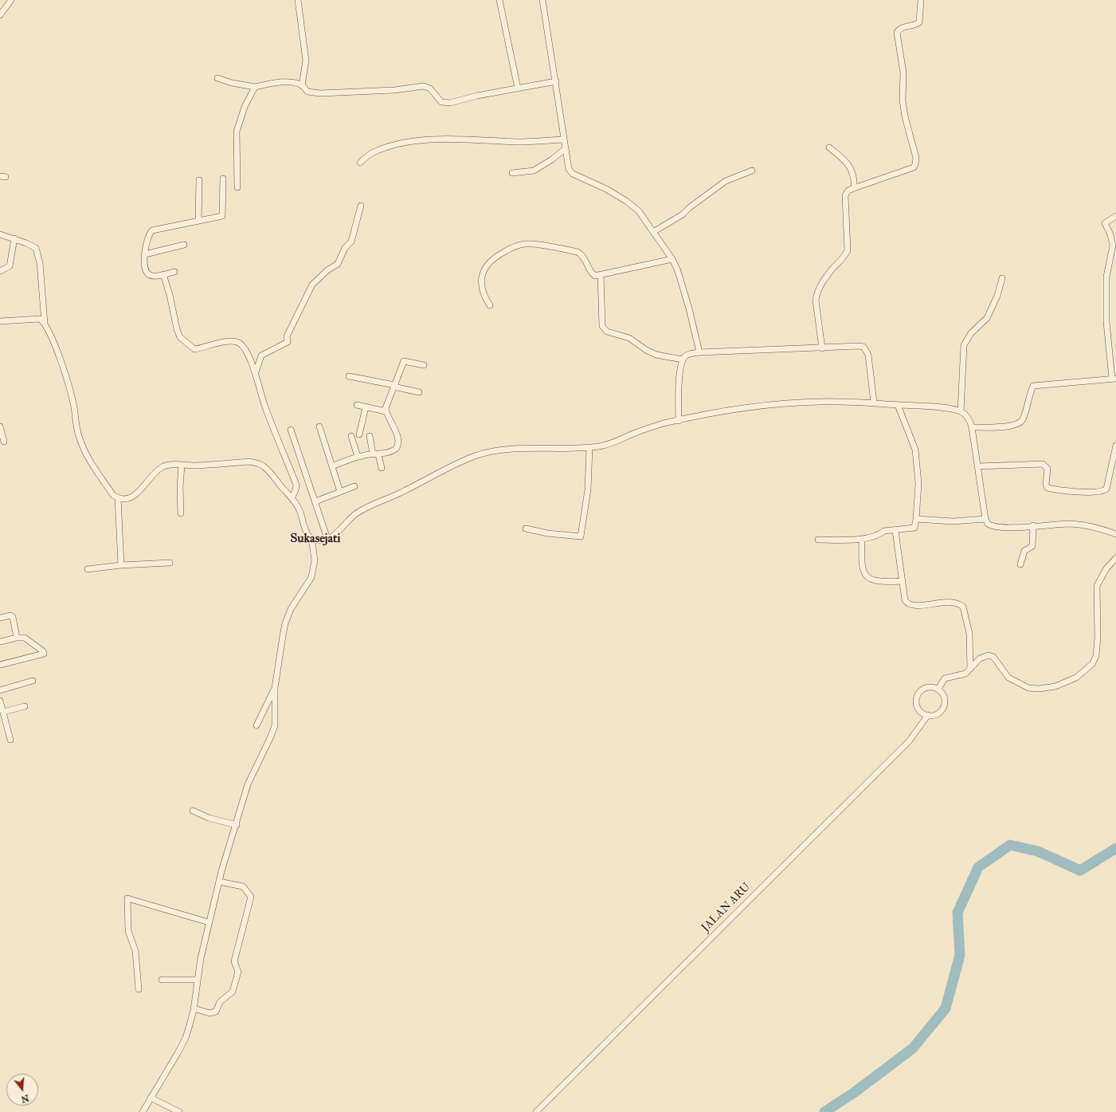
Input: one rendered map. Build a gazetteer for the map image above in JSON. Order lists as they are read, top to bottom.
{
  "streets": {
    "street": ["JALAN ARU"]
  },
  "districts": ["Sukasejati"],
  "north": "bottom"
}
